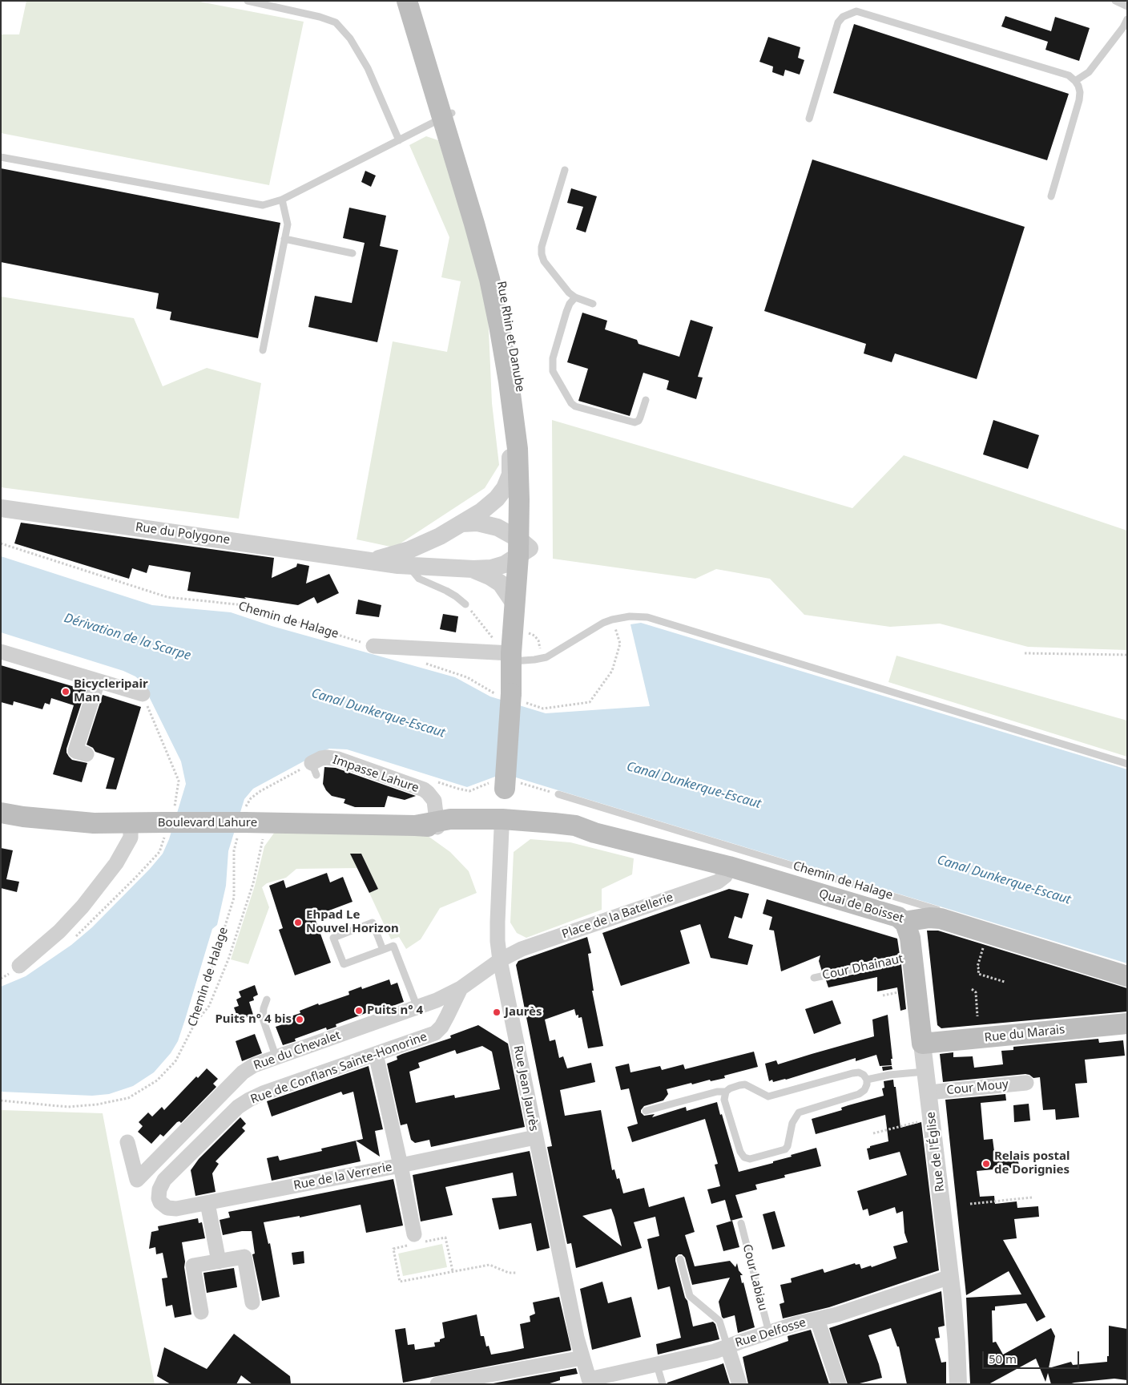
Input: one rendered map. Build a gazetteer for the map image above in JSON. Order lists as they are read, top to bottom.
{
  "streets": {
    "main road": [
      "Rue Rhin et Danube",
      "Boulevard Lahure",
      "Quai de Boisset",
      "Rue du Marais",
      "Rue Jean Jaurès",
      "Rue de l'Église"
    ],
    "street": [
      "Rue du Polygone",
      "Impasse Lahure",
      "Place de la Batellerie",
      "Rue du Chevalet",
      "Rue de Conflans Sainte-Honorine",
      "Cour Mouy",
      "Rue de la Verrerie",
      "Rue Delfosse"
    ],
    "lane": ["Chemin de Halage", "Cour Dhainaut", "Cour Labiau"]
  },
  "crossings": [
    ["Rue Rhin et Danube", "Rue du Polygone"],
    ["Rue Rhin et Danube", "Rue Jean Jaurès"],
    ["Chemin de Halage", "Impasse Lahure"],
    ["Chemin de Halage", "Boulevard Lahure"],
    ["Impasse Lahure", "Boulevard Lahure"],
    ["Boulevard Lahure", "Quai de Boisset"],
    ["Boulevard Lahure", "Rue Jean Jaurès"],
    ["Quai de Boisset", "Place de la Batellerie"],
    ["Quai de Boisset", "Rue Jean Jaurès"],
    ["Quai de Boisset", "Rue de l'Église"],
    ["Place de la Batellerie", "Rue du Chevalet"],
    ["Place de la Batellerie", "Rue Jean Jaurès"],
    ["Cour Dhainaut", "Rue de l'Église"],
    ["Rue du Marais", "Rue de l'Église"],
    ["Rue du Chevalet", "Rue de Conflans Sainte-Honorine"],
    ["Rue du Chevalet", "Rue Jean Jaurès"],
    ["Rue de Conflans Sainte-Honorine", "Rue de la Verrerie"],
    ["Cour Mouy", "Rue de l'Église"],
    ["Rue Jean Jaurès", "Rue de la Verrerie"],
    ["Rue Jean Jaurès", "Rue Delfosse"],
    ["Rue de l'Église", "Rue Delfosse"],
    ["Cour Labiau", "Rue Delfosse"]
  ],
  "water": ["Dérivation de la Scarpe", "Canal Dunkerque-Escaut"],
  "places": [
    "Bicycleripair Man",
    "Ehpad Le Nouvel Horizon",
    "Puits n° 4",
    "Jaurès",
    "Puits n° 4 bis",
    "Relais postal de Dorignies"
  ],
  "scale_bar": "50 m"
}
